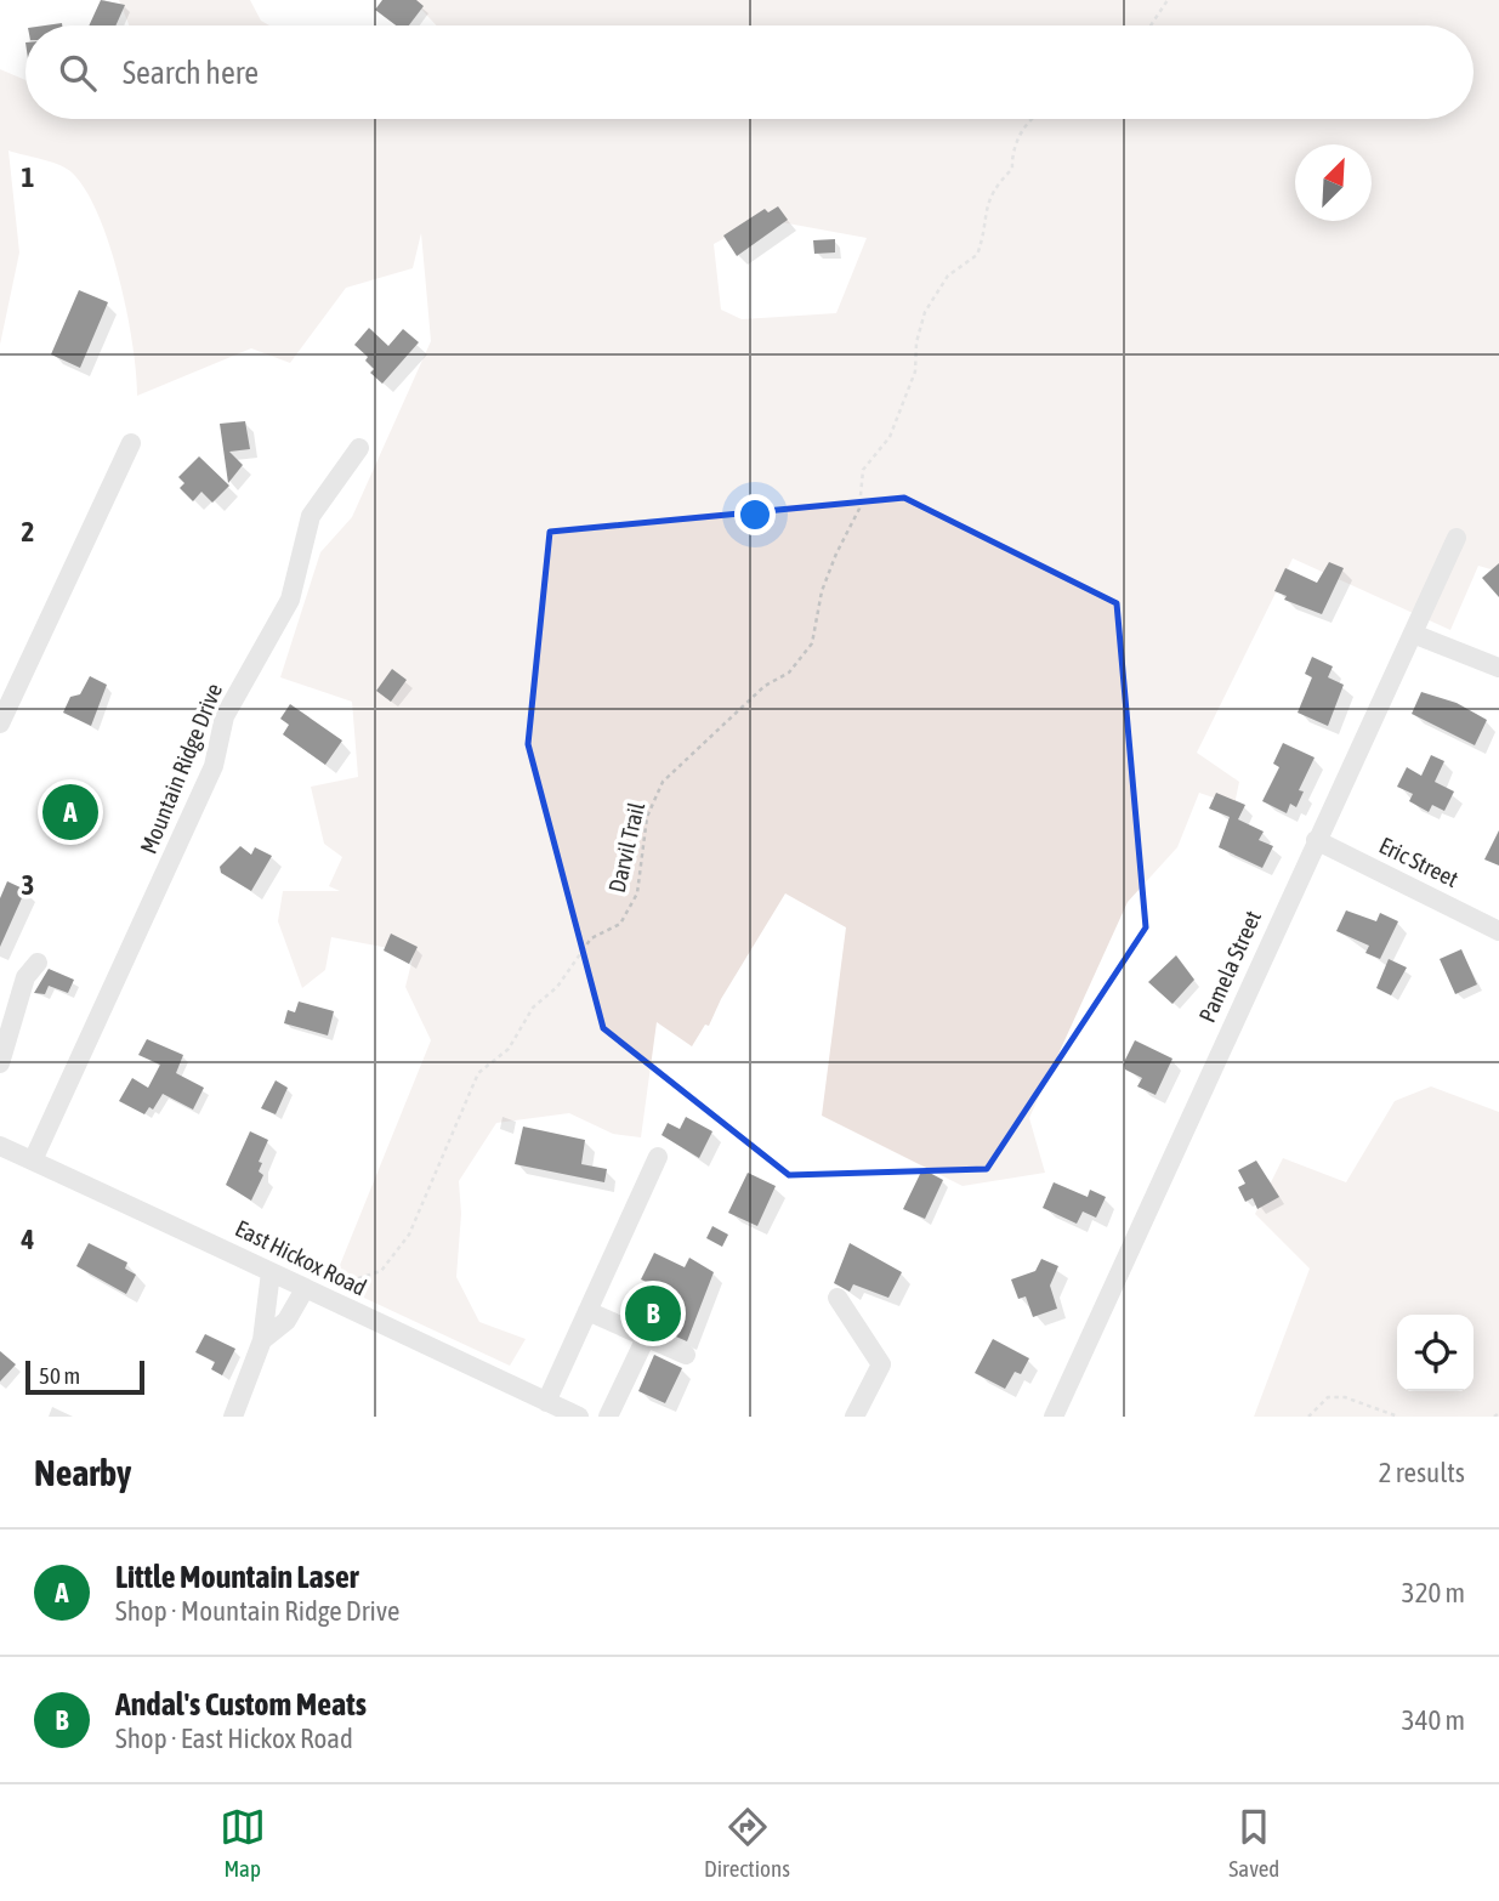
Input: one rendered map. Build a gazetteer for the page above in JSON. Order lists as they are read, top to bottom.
{
  "streets": {
    "street": [
      "Mountain Ridge Drive",
      "Eric Street",
      "Pamela Street",
      "East Hickox Road"
    ],
    "path": ["Darvil Trail"]
  },
  "crossings": [
    ["Mountain Ridge Drive", "East Hickox Road"],
    ["Eric Street", "Pamela Street"]
  ],
  "scale_bar": "50 m",
  "north": "top right",
  "page": {
    "search": "Search here",
    "pins": ["A", "B"],
    "scale": "50 m",
    "heading": ["Nearby", "2 results"],
    "list": [
      {
        "mark": "A",
        "name": "Little Mountain Laser",
        "note": "Shop · Mountain Ridge Drive",
        "value": "320 m"
      },
      {
        "mark": "B",
        "name": "Andal's Custom Meats",
        "note": "Shop · East Hickox Road",
        "value": "340 m"
      }
    ],
    "nav": ["Map", "Directions", "Saved"]
  },
  "grid": {
    "rows": [
      "1",
      "2",
      "3",
      "4"
    ]
  }
}
